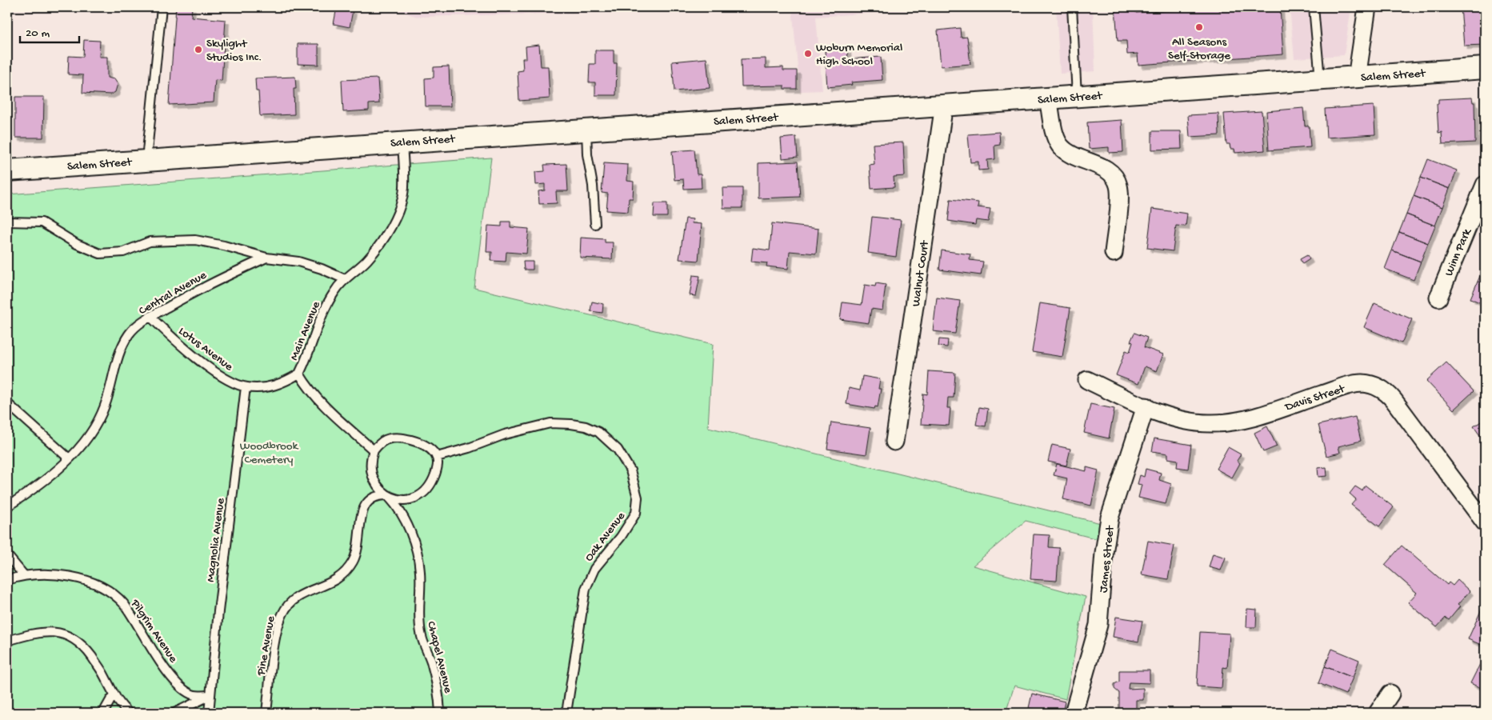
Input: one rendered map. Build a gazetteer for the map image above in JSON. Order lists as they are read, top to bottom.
{
  "streets": {
    "street": [
      "Salem Street",
      "Winn Park",
      "Walnut Court",
      "Davis Street",
      "James Street"
    ],
    "lane": [
      "Central Avenue",
      "Main Avenue",
      "Lotus Avenue",
      "Oak Avenue",
      "Magnolia Avenue",
      "Pilgrim Avenue",
      "Pine Avenue",
      "Chapel Avenue"
    ]
  },
  "crossings": [
    ["Salem Street", "Walnut Court"],
    ["Salem Street", "Main Avenue"],
    ["Central Avenue", "Lotus Avenue"],
    ["Main Avenue", "Lotus Avenue"],
    ["Main Avenue", "Oak Avenue"],
    ["Main Avenue", "Pine Avenue"],
    ["Main Avenue", "Chapel Avenue"],
    ["Lotus Avenue", "Magnolia Avenue"],
    ["Davis Street", "James Street"],
    ["Oak Avenue", "Pine Avenue"],
    ["Oak Avenue", "Chapel Avenue"],
    ["Magnolia Avenue", "Pilgrim Avenue"],
    ["Pine Avenue", "Chapel Avenue"]
  ],
  "parks": ["Woodbrook Cemetery"],
  "places": ["All Seasons Self-Storage", "Skylight Studios Inc.", "Woburn Memorial High School"],
  "scale_bar": "20 m"
}
